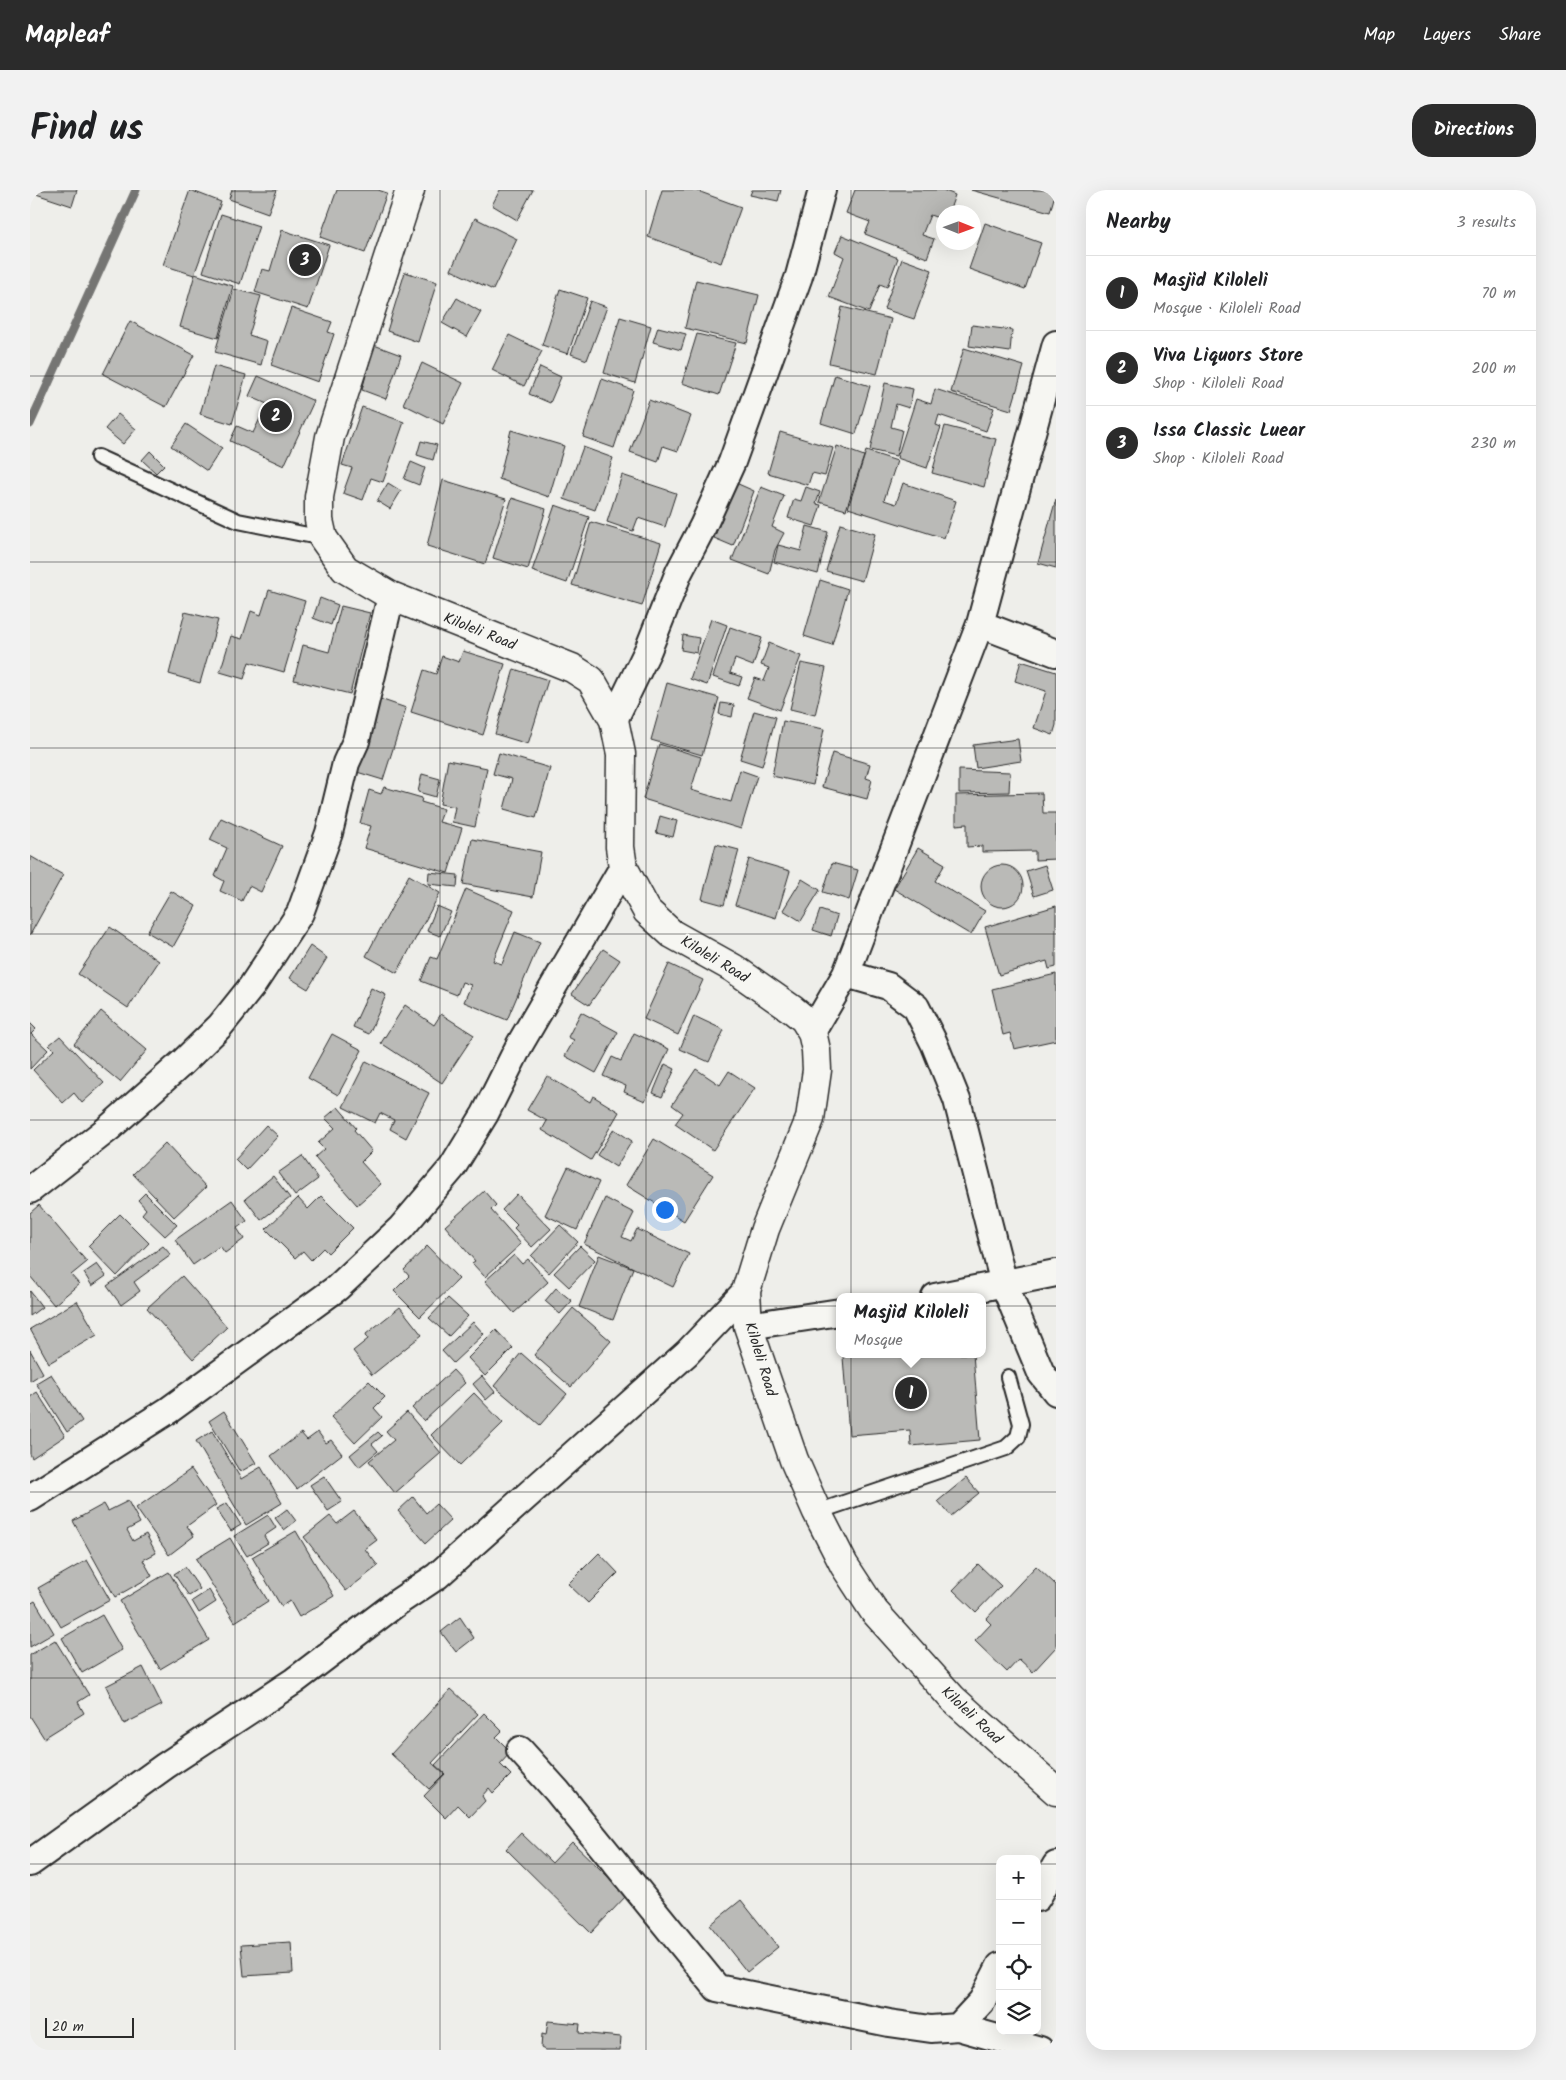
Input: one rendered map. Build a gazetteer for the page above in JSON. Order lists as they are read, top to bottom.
{
  "streets": {
    "main road": ["Kiloleli Road"]
  },
  "scale_bar": "20 m",
  "north": "right",
  "page": {
    "header": "Mapleaf",
    "nav": ["Map", "Layers", "Share"],
    "title": "Find us",
    "buttons": "Directions",
    "heading": ["Nearby", "3 results"],
    "pins": ["3", "2", "1"],
    "list": [
      {
        "mark": "1",
        "name": "Masjid Kiloleli",
        "note": "Mosque · Kiloleli Road",
        "value": "70 m"
      },
      {
        "mark": "2",
        "name": "Viva Liquors Store",
        "note": "Shop · Kiloleli Road",
        "value": "200 m"
      },
      {
        "mark": "3",
        "name": "Issa Classic Luear",
        "note": "Shop · Kiloleli Road",
        "value": "230 m"
      }
    ],
    "popup": ["Masjid Kiloleli", "Mosque"],
    "map_buttons": ["+", "−"],
    "scale": "20 m"
  }
}
